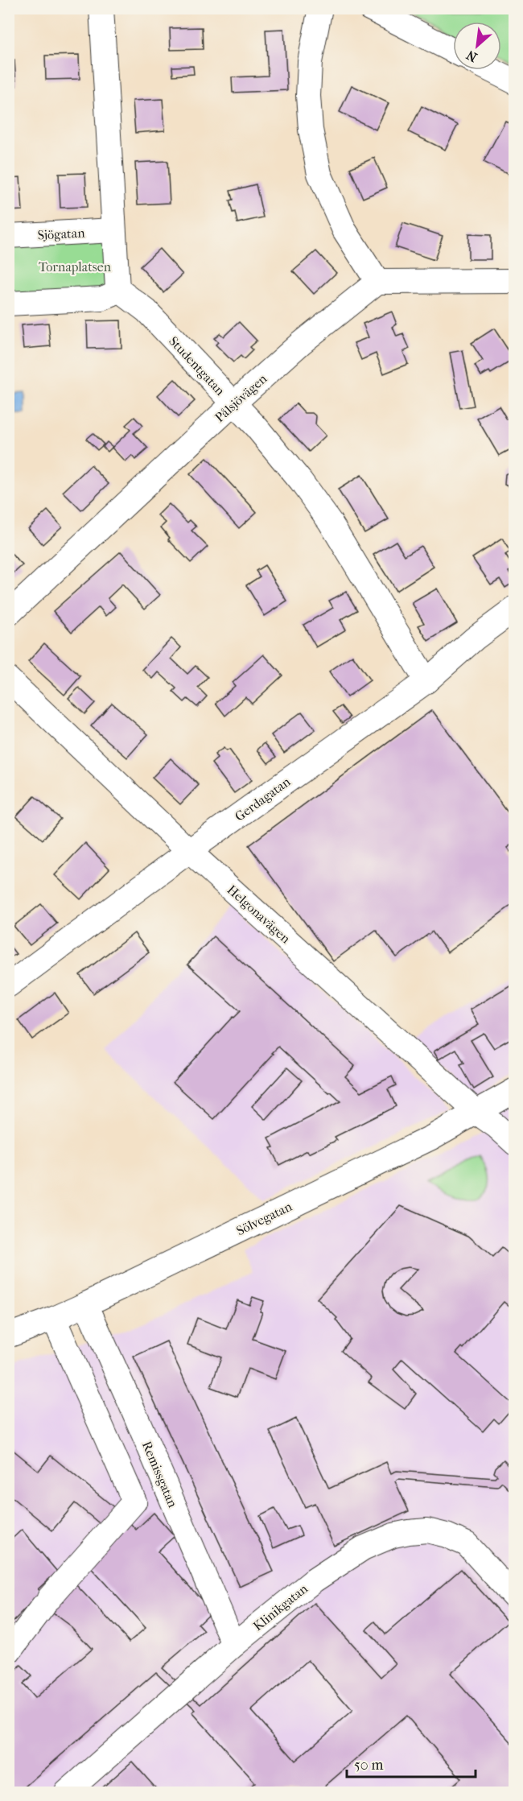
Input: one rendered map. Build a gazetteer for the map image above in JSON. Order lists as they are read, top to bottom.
{
  "streets": {
    "street": [
      "Sjögatan",
      "Studentgatan",
      "Pålsjövägen",
      "Gerdagatan",
      "Helgonavägen",
      "Sölvegatan",
      "Remissgatan",
      "Klinikgatan"
    ]
  },
  "crossings": [
    ["Studentgatan", "Pålsjövägen"],
    ["Studentgatan", "Gerdagatan"],
    ["Gerdagatan", "Helgonavägen"],
    ["Helgonavägen", "Sölvegatan"],
    ["Sölvegatan", "Remissgatan"],
    ["Remissgatan", "Klinikgatan"]
  ],
  "parks": ["Tornaplatsen"],
  "scale_bar": "50 m",
  "north": "bottom left"
}
